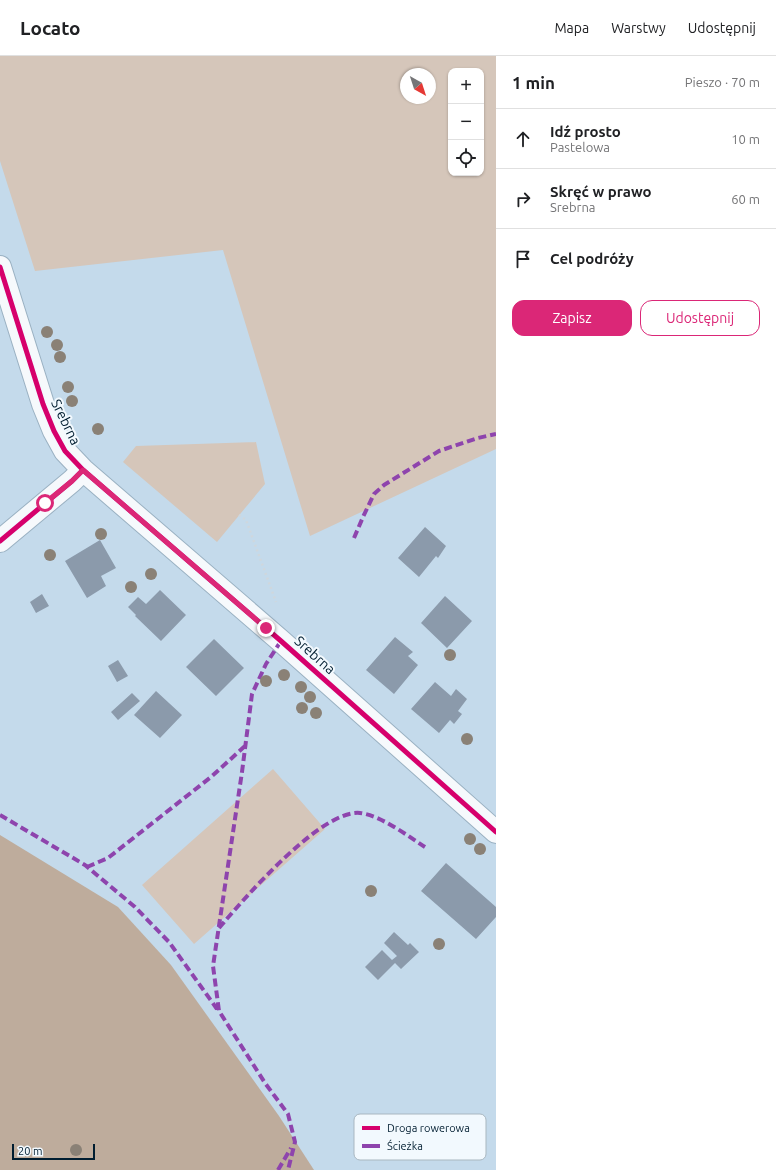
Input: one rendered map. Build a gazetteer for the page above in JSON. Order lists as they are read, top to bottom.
{
  "streets": {
    "street": ["Srebrna"]
  },
  "legend": ["Droga rowerowa", "Ścieżka"],
  "scale_bar": "20 m",
  "north": "bottom right",
  "page": {
    "header": "Locato",
    "nav": ["Mapa", "Warstwy", "Udostępnij"],
    "heading": ["1 min", "Pieszo · 70 m"],
    "map_buttons": ["+", "−"],
    "list": [
      ["Idź prosto", "Pastelowa", "10 m"],
      ["Skręć w prawo", "Srebrna", "60 m"],
      "Cel podróży"
    ],
    "buttons": ["Zapisz", "Udostępnij"],
    "scale": "20 m"
  }
}
